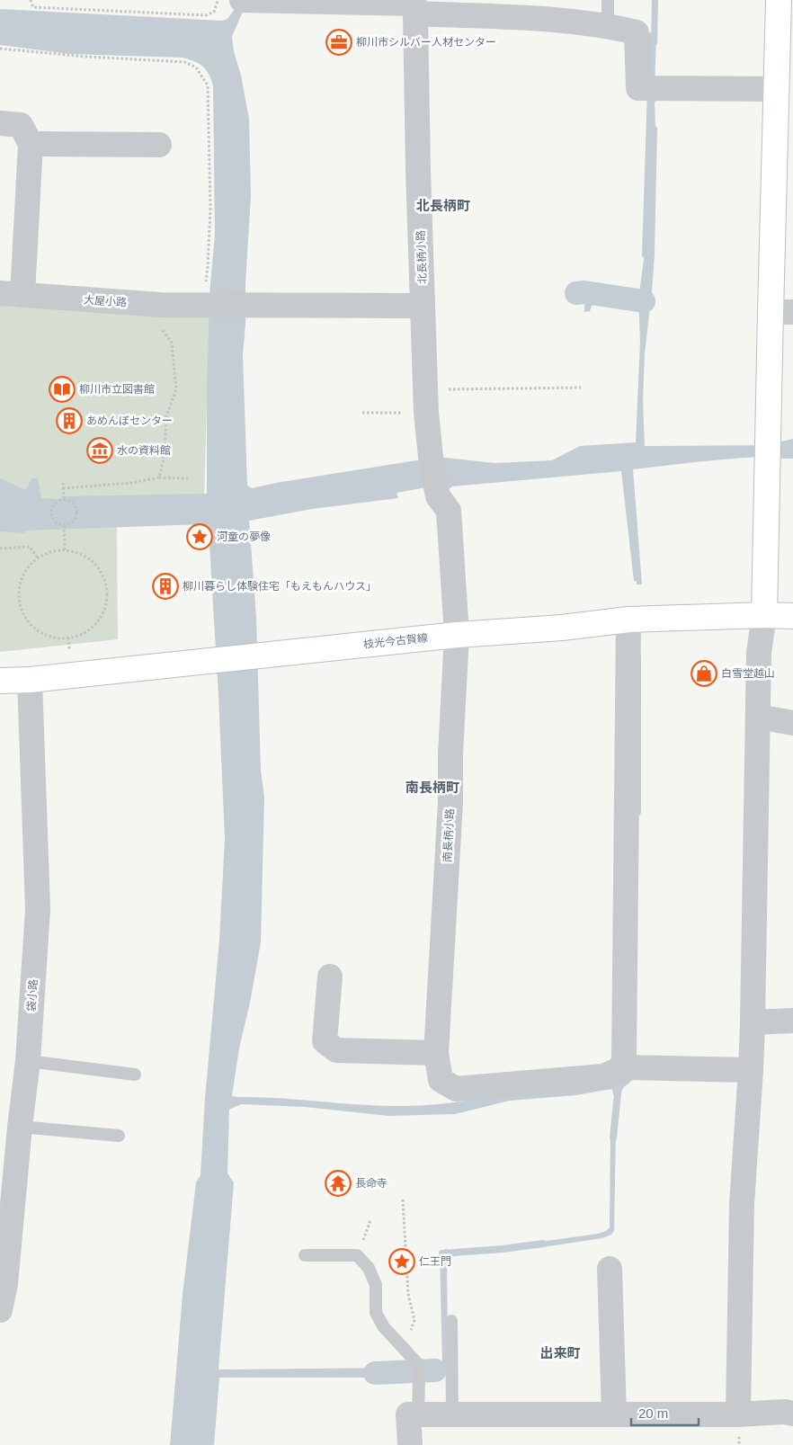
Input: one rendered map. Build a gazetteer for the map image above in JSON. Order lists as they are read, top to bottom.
{
  "streets": {
    "main road": ["枝光今古賀線"],
    "street": [
      "北長柄小路",
      "大屋小路",
      "南長柄小路",
      "袋小路"
    ]
  },
  "crossings": [
    ["北長柄小路", "大屋小路"],
    ["北長柄小路", "南長柄小路"],
    ["枝光今古賀線", "南長柄小路"],
    ["枝光今古賀線", "袋小路"]
  ],
  "districts": ["北長柄町", "南長柄町", "出来町"],
  "places": {
    "office": ["柳川市シルバー人材センター"],
    "library": ["柳川市立図書館"],
    "building": ["あめんぼセンター", "柳川暮らし体験住宅「もえもんハウス」"],
    "museum": ["水の資料館"],
    "place": ["河童の夢像", "仁王門"],
    "shop": ["白雪堂越山"],
    "temple": ["長命寺"]
  },
  "scale_bar": "20 m"
}
